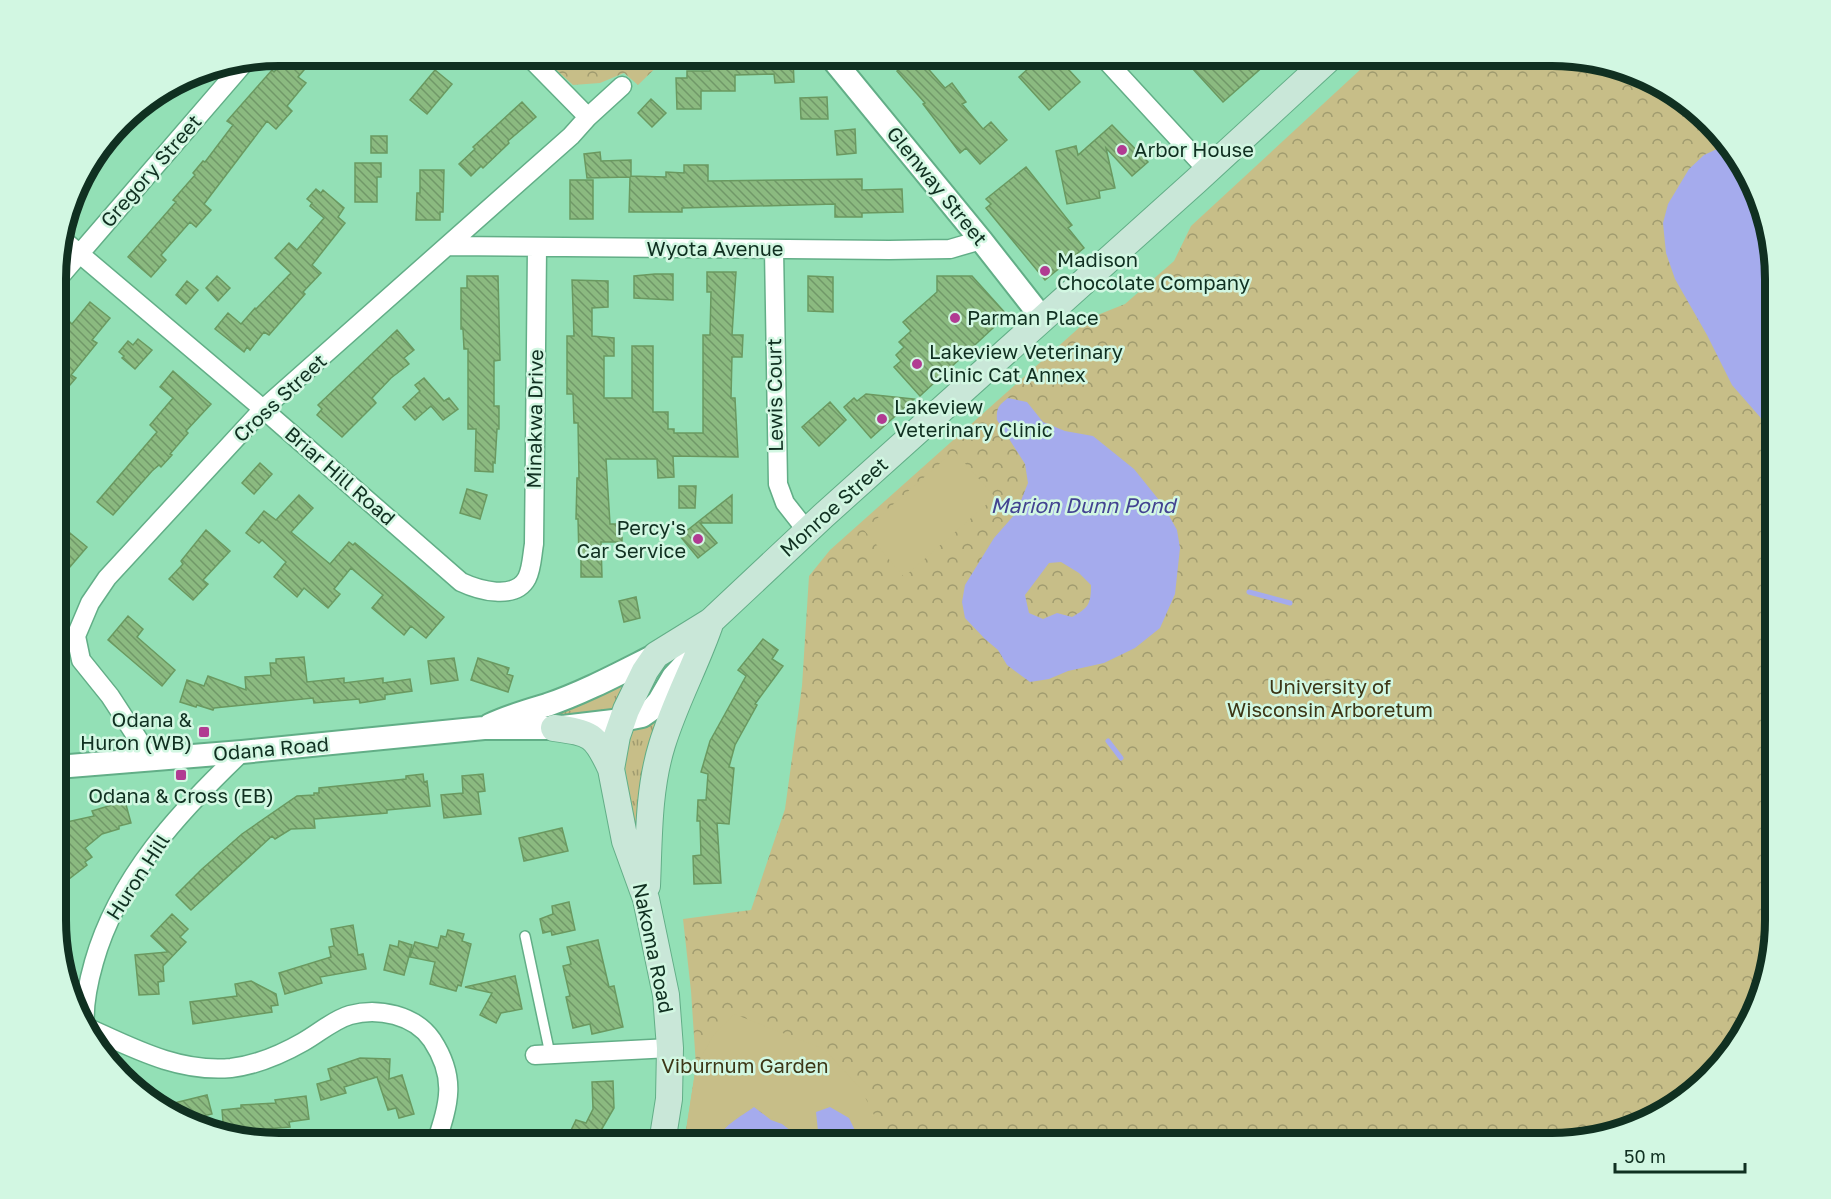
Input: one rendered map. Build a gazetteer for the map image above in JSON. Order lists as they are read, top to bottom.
{
  "streets": {
    "main road": ["Monroe Street", "Nakoma Road"],
    "street": [
      "Gregory Street",
      "Glenway Street",
      "Wyota Avenue",
      "Lewis Court",
      "Cross Street",
      "Minakwa Drive",
      "Briar Hill Road",
      "Odana Road",
      "Huron Hill"
    ]
  },
  "crossings": [
    ["Gregory Street", "Briar Hill Road"],
    ["Glenway Street", "Wyota Avenue"],
    ["Glenway Street", "Monroe Street"],
    ["Wyota Avenue", "Lewis Court"],
    ["Wyota Avenue", "Cross Street"],
    ["Wyota Avenue", "Minakwa Drive"],
    ["Lewis Court", "Monroe Street"],
    ["Cross Street", "Briar Hill Road"],
    ["Cross Street", "Odana Road"],
    ["Minakwa Drive", "Briar Hill Road"],
    ["Monroe Street", "Odana Road"],
    ["Monroe Street", "Nakoma Road"],
    ["Odana Road", "Huron Hill"],
    ["Odana Road", "Nakoma Road"]
  ],
  "water": ["Marion Dunn Pond"],
  "parks": ["University of Wisconsin Arboretum", "Viburnum Garden"],
  "places": {
    "other": [
      "Arbor House",
      "Madison Chocolate Company",
      "Parman Place",
      "Lakeview Veterinary Clinic Cat Annex",
      "Lakeview Veterinary Clinic",
      "Percy's Car Service"
    ],
    "transit": ["Odana & Huron (WB)", "Odana & Cross (EB)"]
  },
  "scale_bar": "50 m"
}
